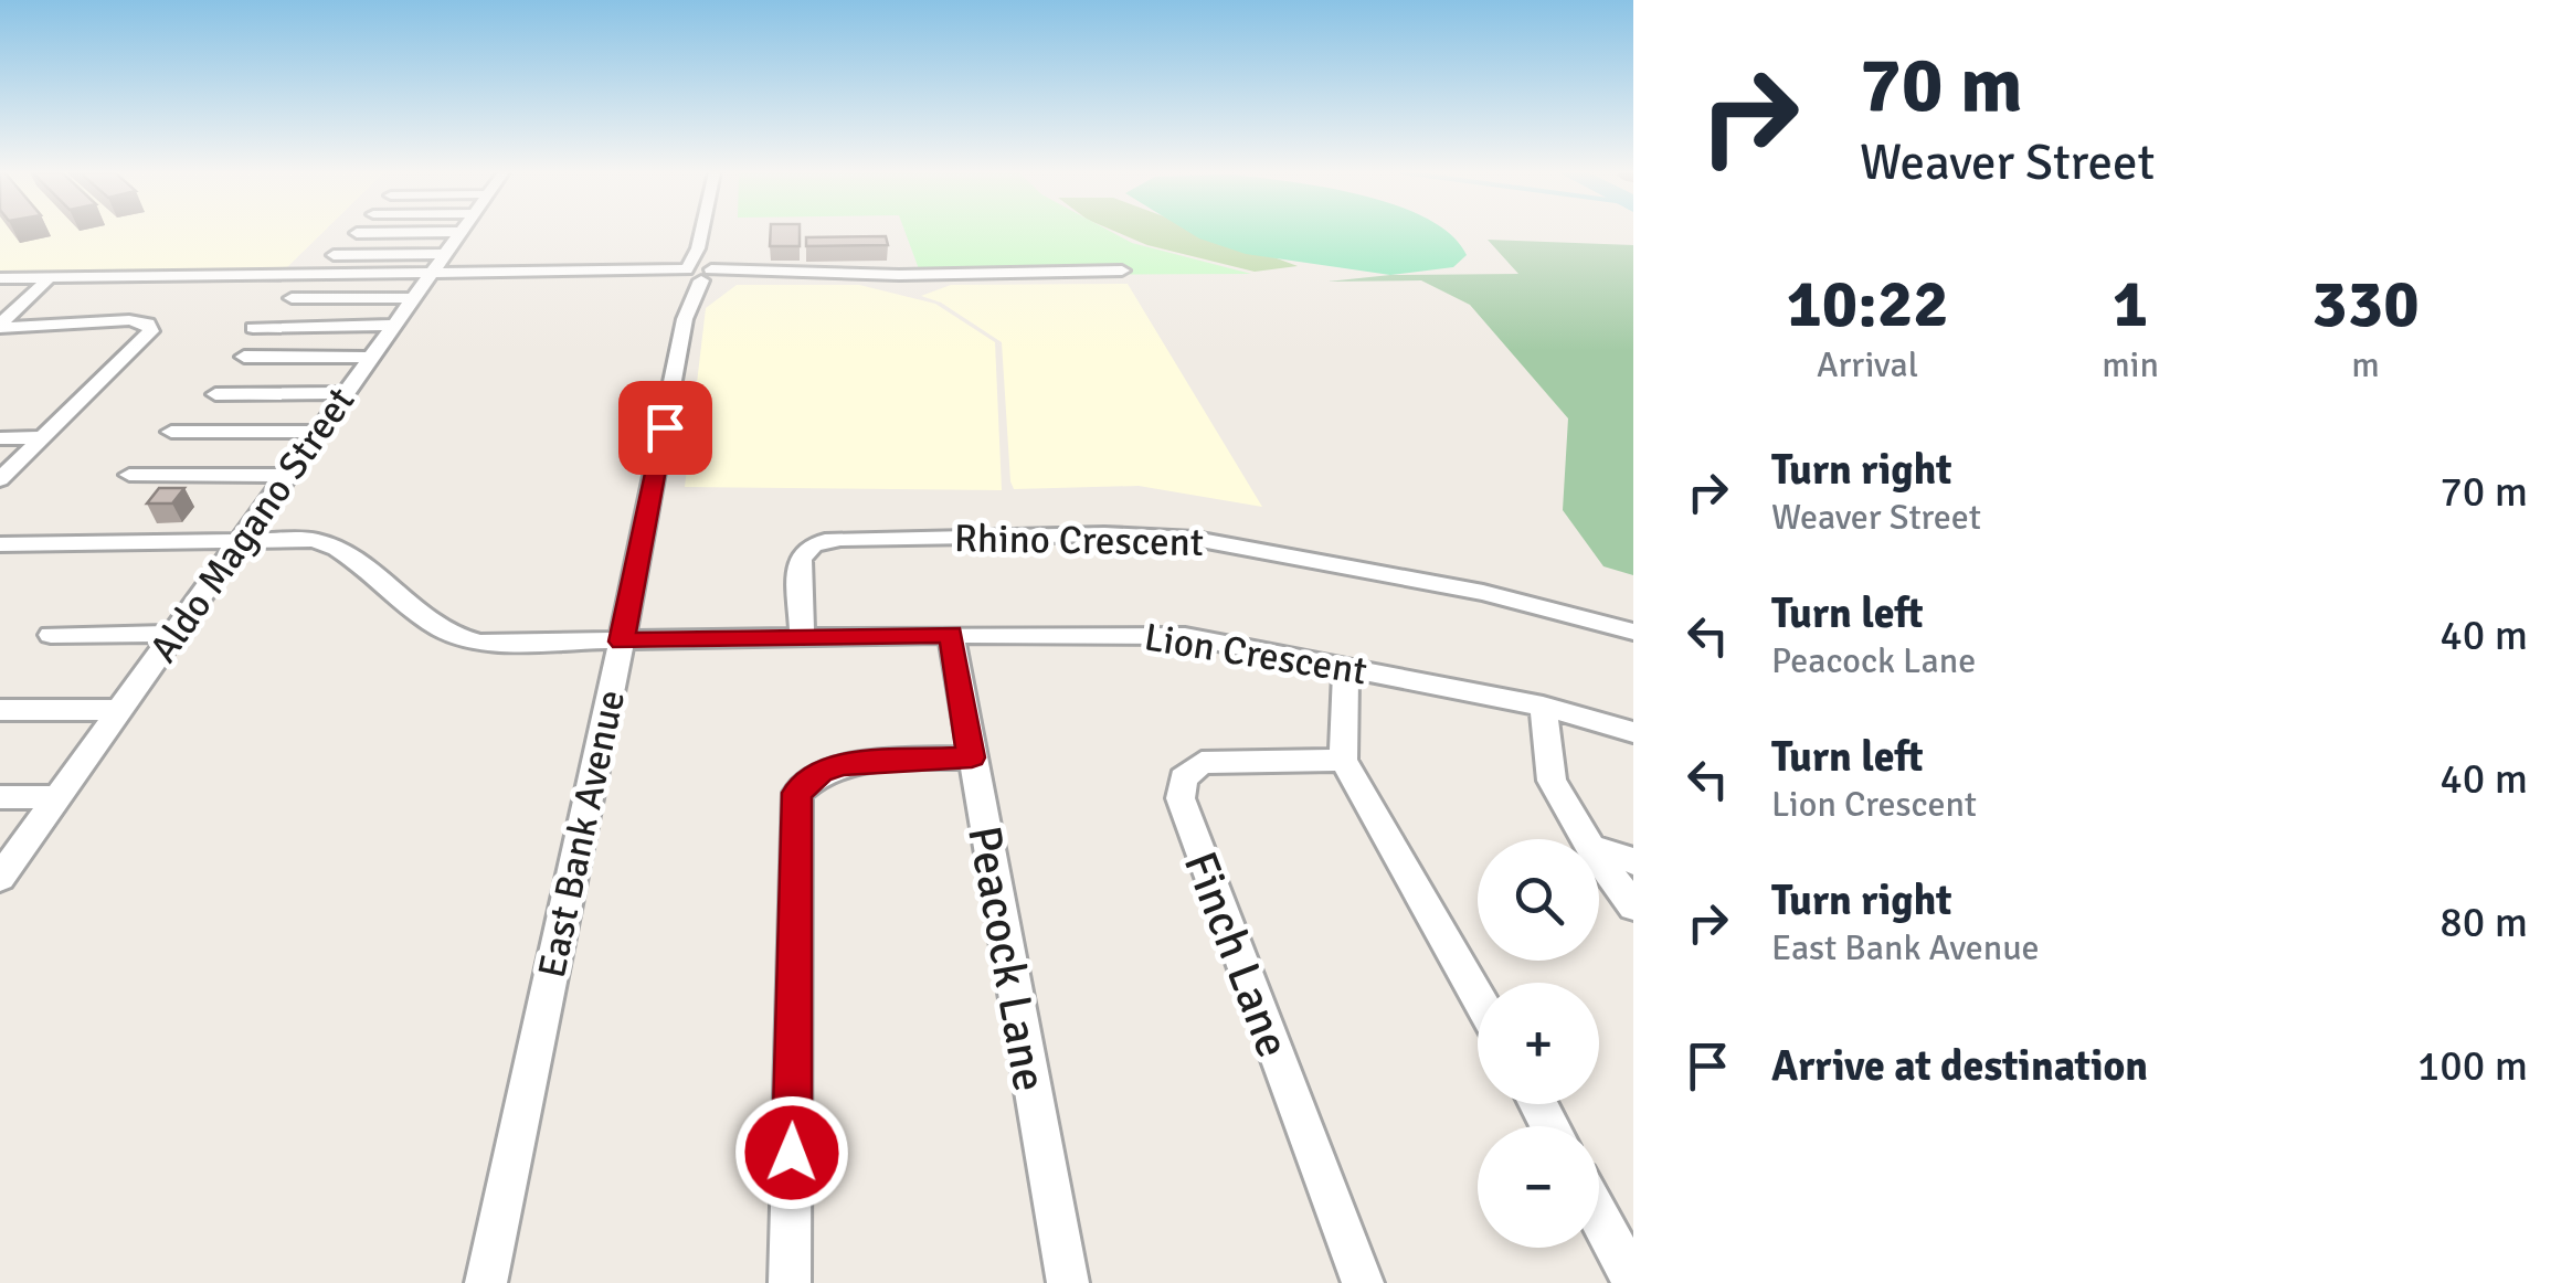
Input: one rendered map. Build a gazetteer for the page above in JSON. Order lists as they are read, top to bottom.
{
  "streets": {
    "street": [
      "Aldo Magano Street",
      "Rhino Crescent",
      "Lion Crescent",
      "East Bank Avenue",
      "Finch Lane",
      "Peacock Lane"
    ]
  },
  "crossings": [
    ["Aldo Magano Street", "Lion Crescent"],
    ["Rhino Crescent", "Lion Crescent"],
    ["Lion Crescent", "East Bank Avenue"],
    ["Lion Crescent", "Peacock Lane"]
  ],
  "page": {
    "turn": ["70 m", "Weaver Street"],
    "eta": [
      "10:22",
      "Arrival",
      "1",
      "min",
      "330",
      "m"
    ],
    "list": [
      {
        "name": "Turn right",
        "note": "Weaver Street",
        "value": "70 m"
      },
      {
        "name": "Turn left",
        "note": "Peacock Lane",
        "value": "40 m"
      },
      {
        "name": "Turn left",
        "note": "Lion Crescent",
        "value": "40 m"
      },
      {
        "name": "Turn right",
        "note": "East Bank Avenue",
        "value": "80 m"
      },
      {
        "name": "Arrive at destination",
        "value": "100 m"
      }
    ],
    "map_buttons": ["+", "−"]
  }
}
